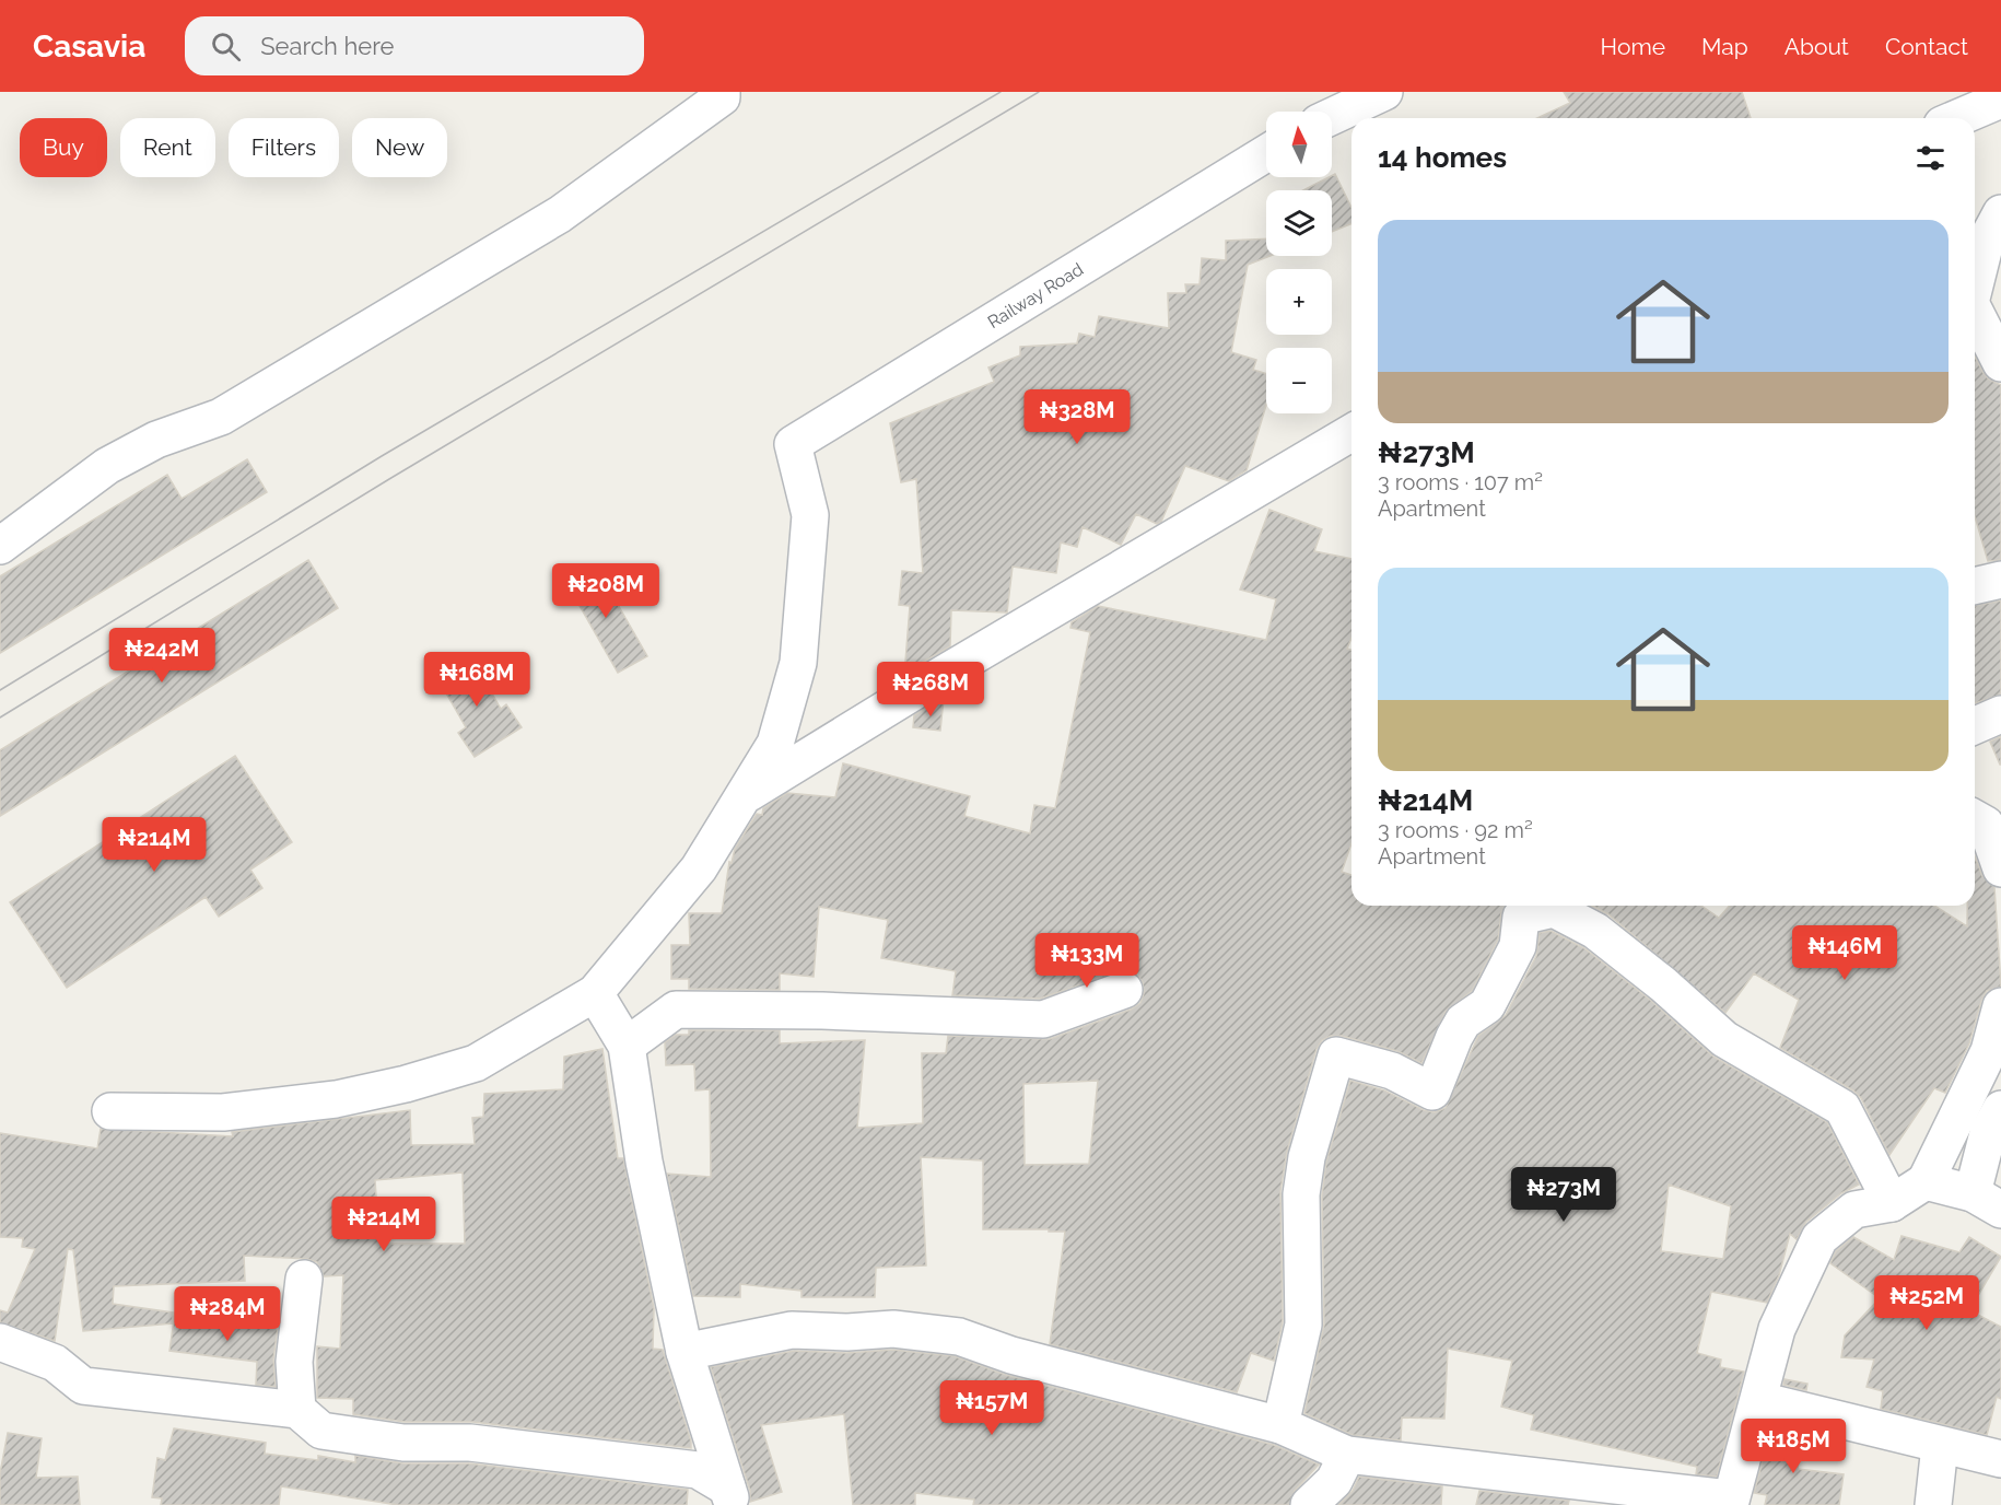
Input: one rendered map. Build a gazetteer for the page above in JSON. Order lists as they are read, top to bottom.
{
  "streets": {
    "street": ["Railway Road"]
  },
  "north": "top",
  "page": {
    "header": "Casavia",
    "search": "Search here",
    "nav": [
      "Home",
      "Map",
      "About",
      "Contact"
    ],
    "map_buttons": ["+", "−"],
    "chip": [
      "Buy",
      "Rent",
      "Filters",
      "New"
    ],
    "heading": "14 homes",
    "list": [
      {
        "name": "₦273M",
        "note": "3 rooms · 107 m² · Apartment"
      },
      {
        "name": "₦214M",
        "note": "3 rooms · 92 m² · Apartment"
      }
    ],
    "price": [
      "₦328M",
      "₦208M",
      "₦242M",
      "₦168M",
      "₦268M",
      "₦214M",
      "₦146M",
      "₦133M",
      "₦273M",
      "₦214M",
      "₦252M",
      "₦284M",
      "₦157M",
      "₦185M"
    ]
  }
}
